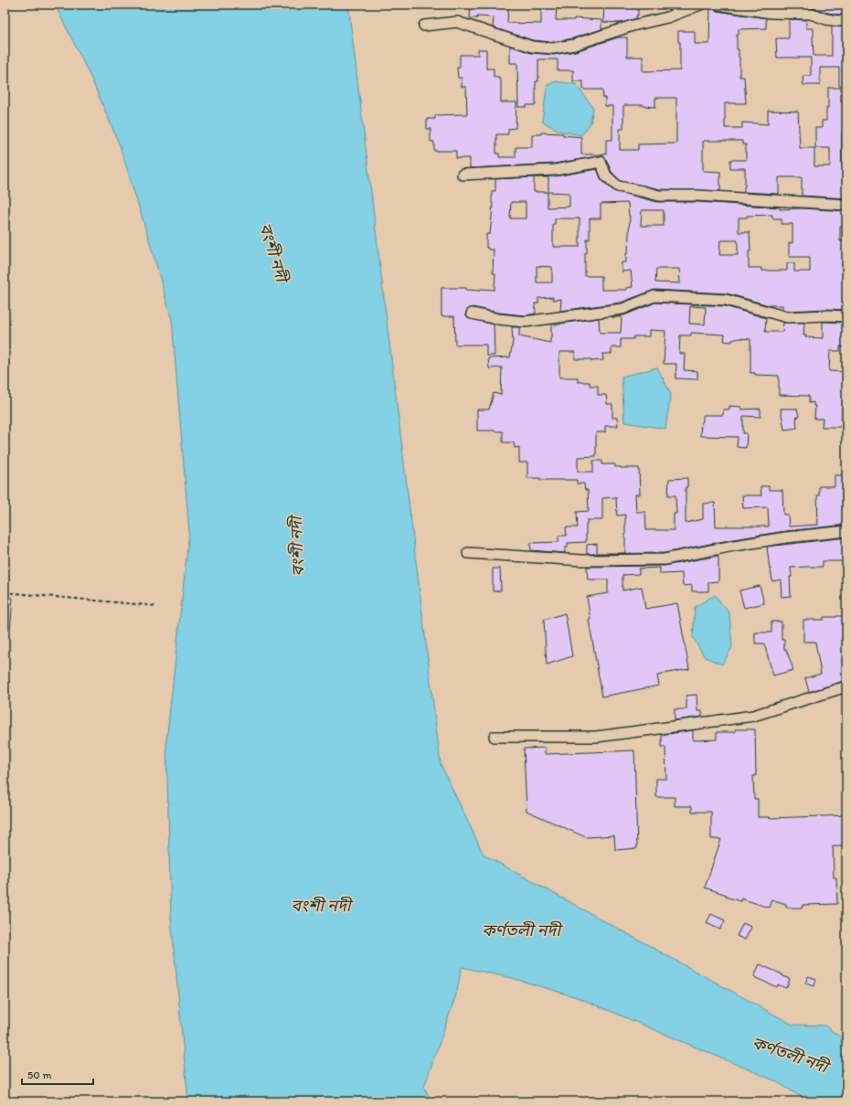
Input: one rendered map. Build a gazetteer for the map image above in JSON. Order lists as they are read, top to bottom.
{
  "water": ["বংশী নদী", "কর্ণতলী নদী"],
  "scale_bar": "50 m"
}
